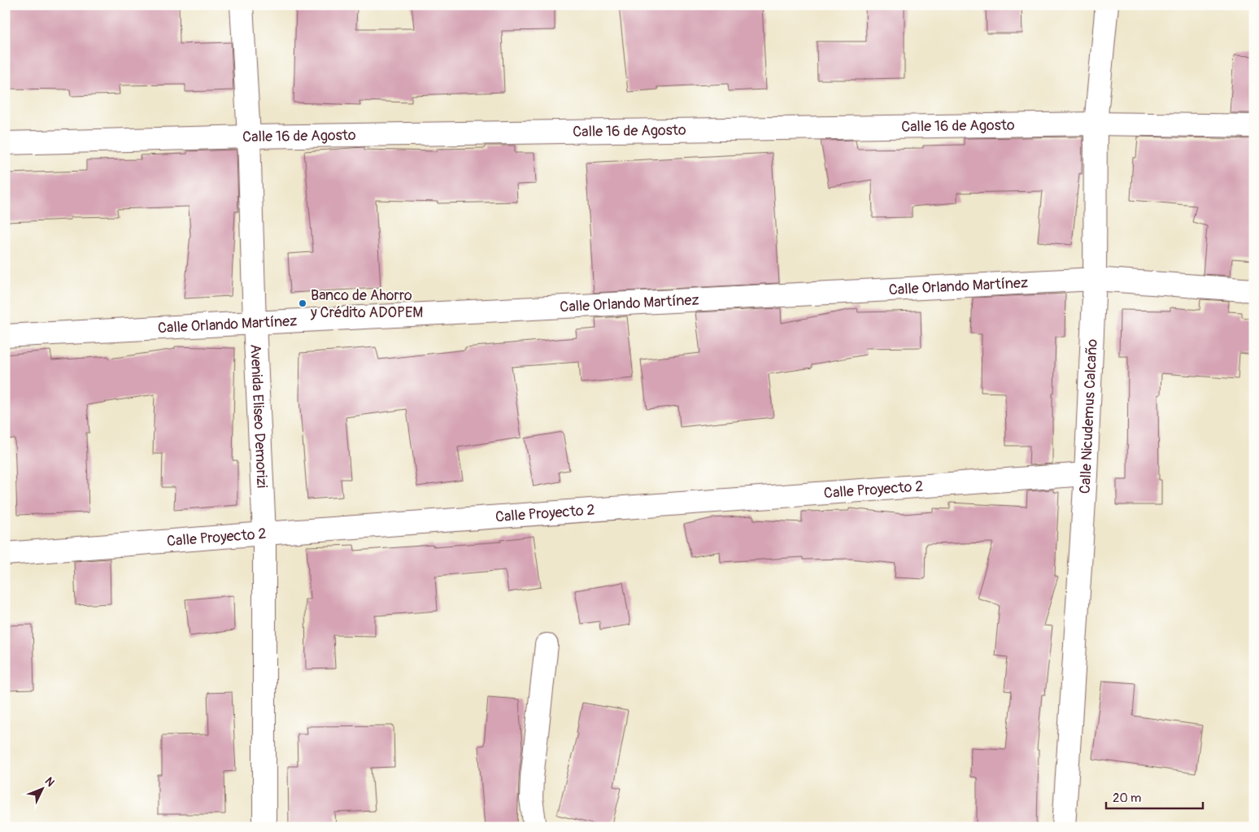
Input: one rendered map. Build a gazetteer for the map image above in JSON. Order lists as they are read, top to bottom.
{
  "streets": {
    "street": [
      "Calle 16 de Agosto",
      "Calle Orlando Martínez",
      "Avenida Eliseo Demorizi",
      "Calle Nicudemus Calcaño",
      "Calle Proyecto 2"
    ]
  },
  "crossings": [
    ["Calle 16 de Agosto", "Avenida Eliseo Demorizi"],
    ["Calle 16 de Agosto", "Calle Nicudemus Calcaño"],
    ["Calle Orlando Martínez", "Avenida Eliseo Demorizi"],
    ["Calle Orlando Martínez", "Calle Nicudemus Calcaño"],
    ["Avenida Eliseo Demorizi", "Calle Proyecto 2"],
    ["Calle Nicudemus Calcaño", "Calle Proyecto 2"]
  ],
  "places": ["Banco de Ahorro y Crédito ADOPEM"],
  "scale_bar": "20 m",
  "north": "top right"
}
